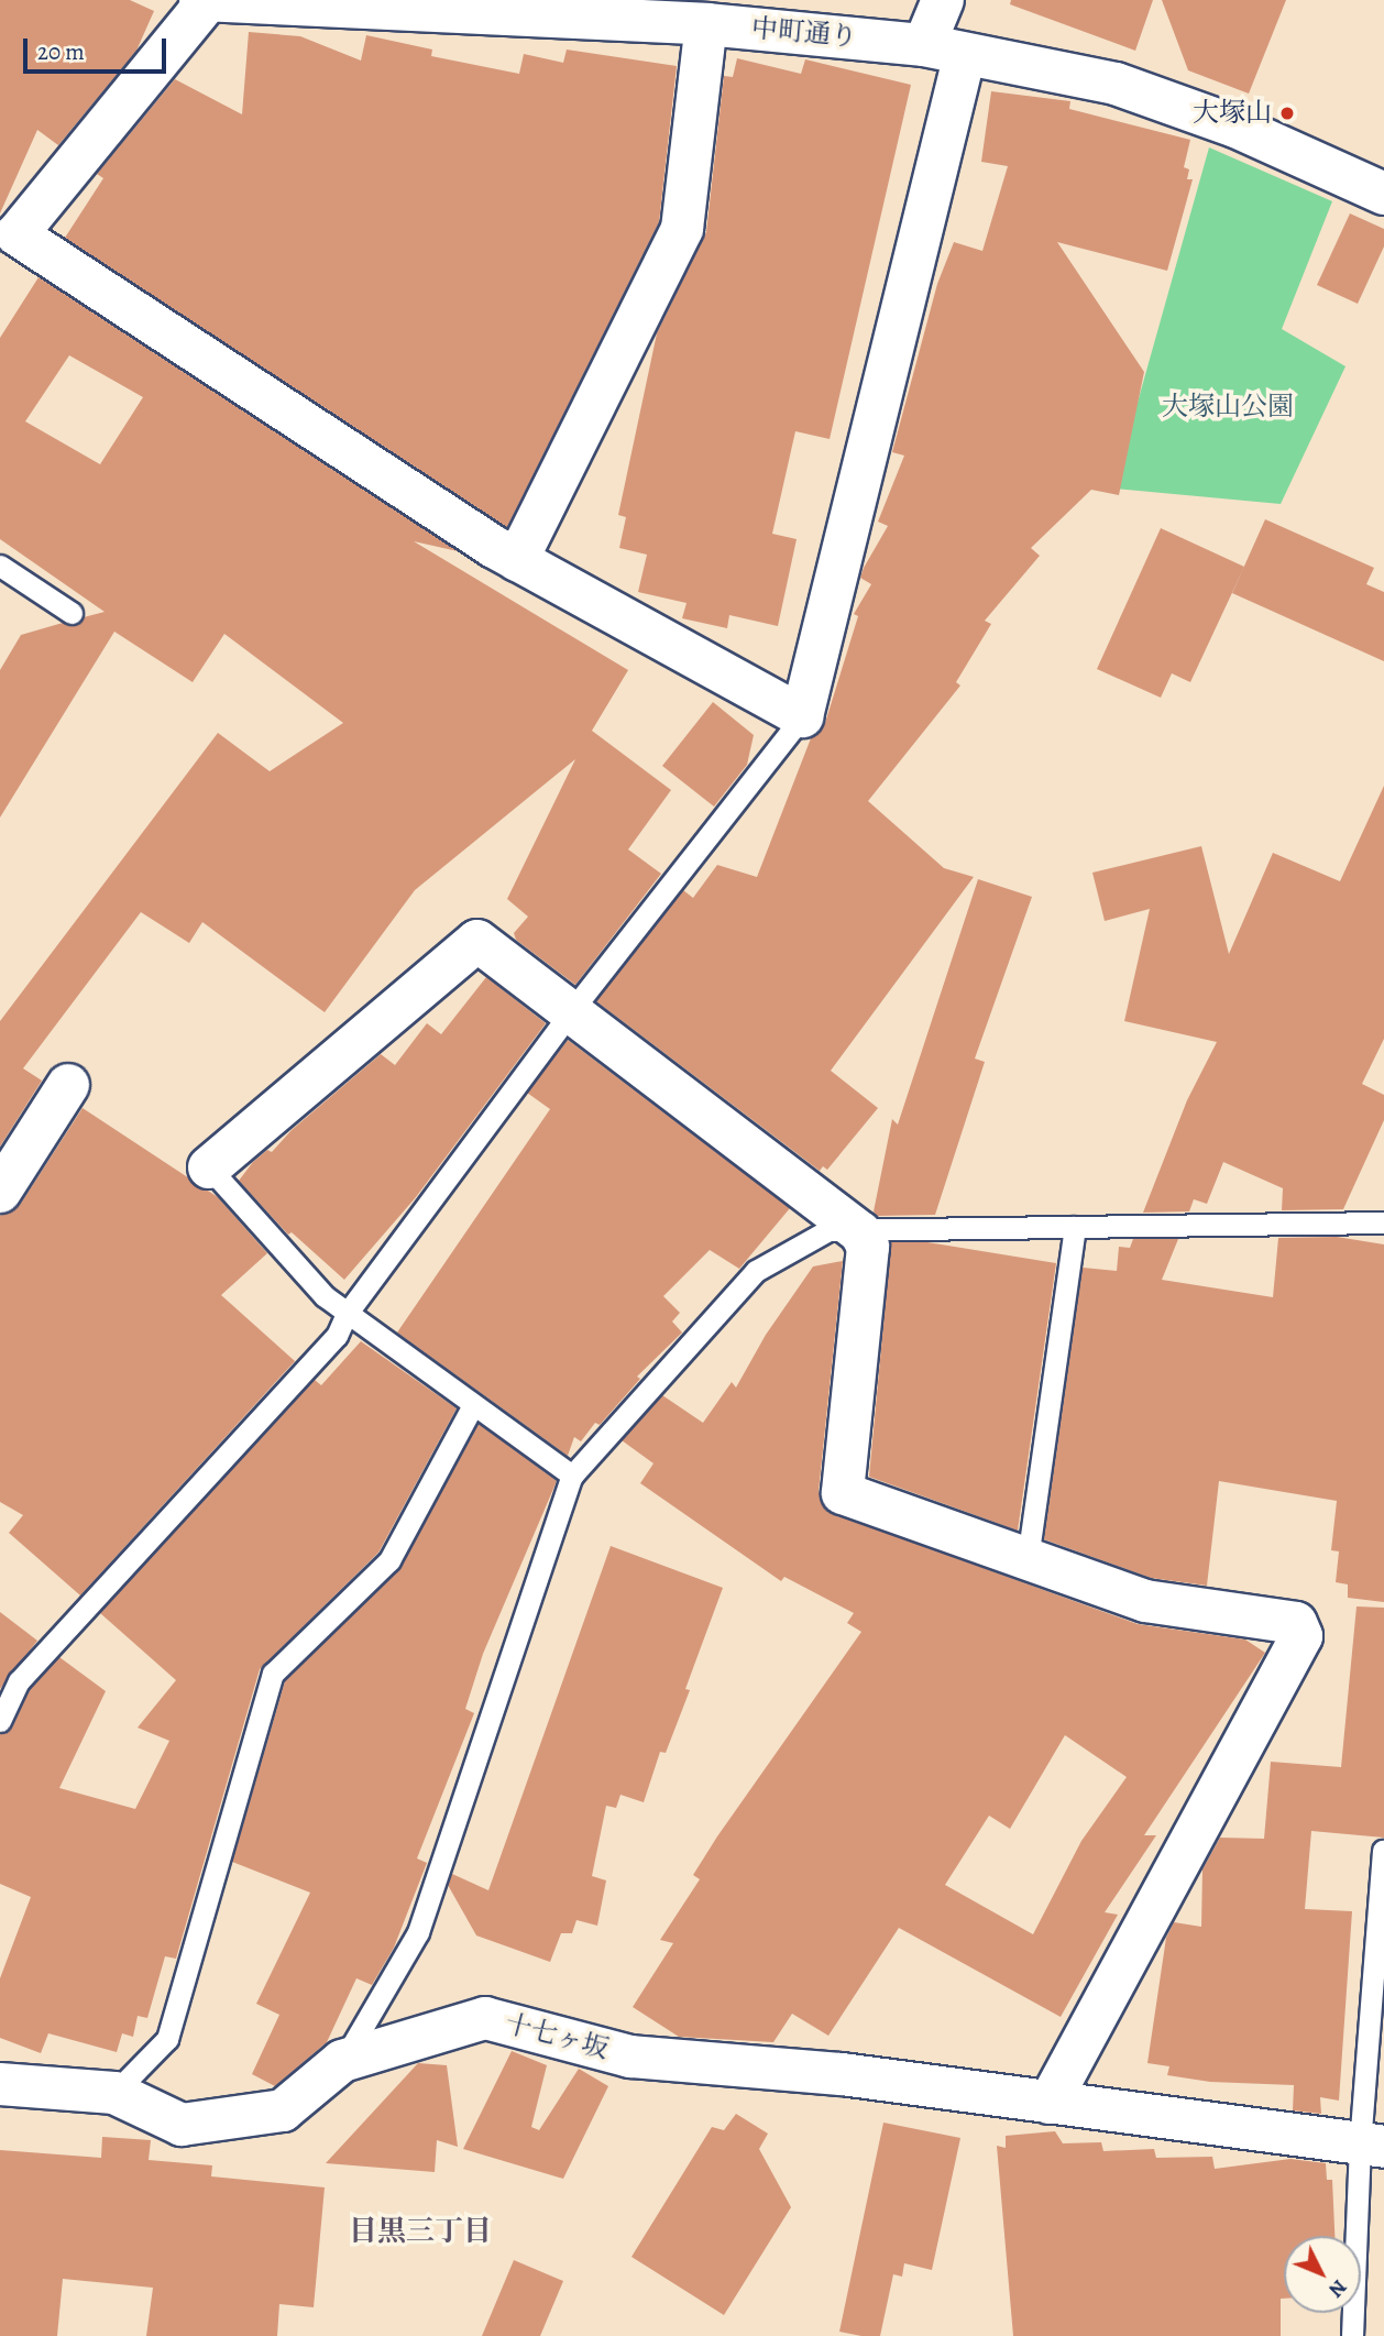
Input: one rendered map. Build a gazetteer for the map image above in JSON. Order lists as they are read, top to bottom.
{
  "streets": {
    "street": ["中町通り", "十七ヶ坂"]
  },
  "districts": ["目黒三丁目"],
  "parks": ["大塚山公園"],
  "places": ["大塚山"],
  "scale_bar": "20 m",
  "north": "bottom right"
}
